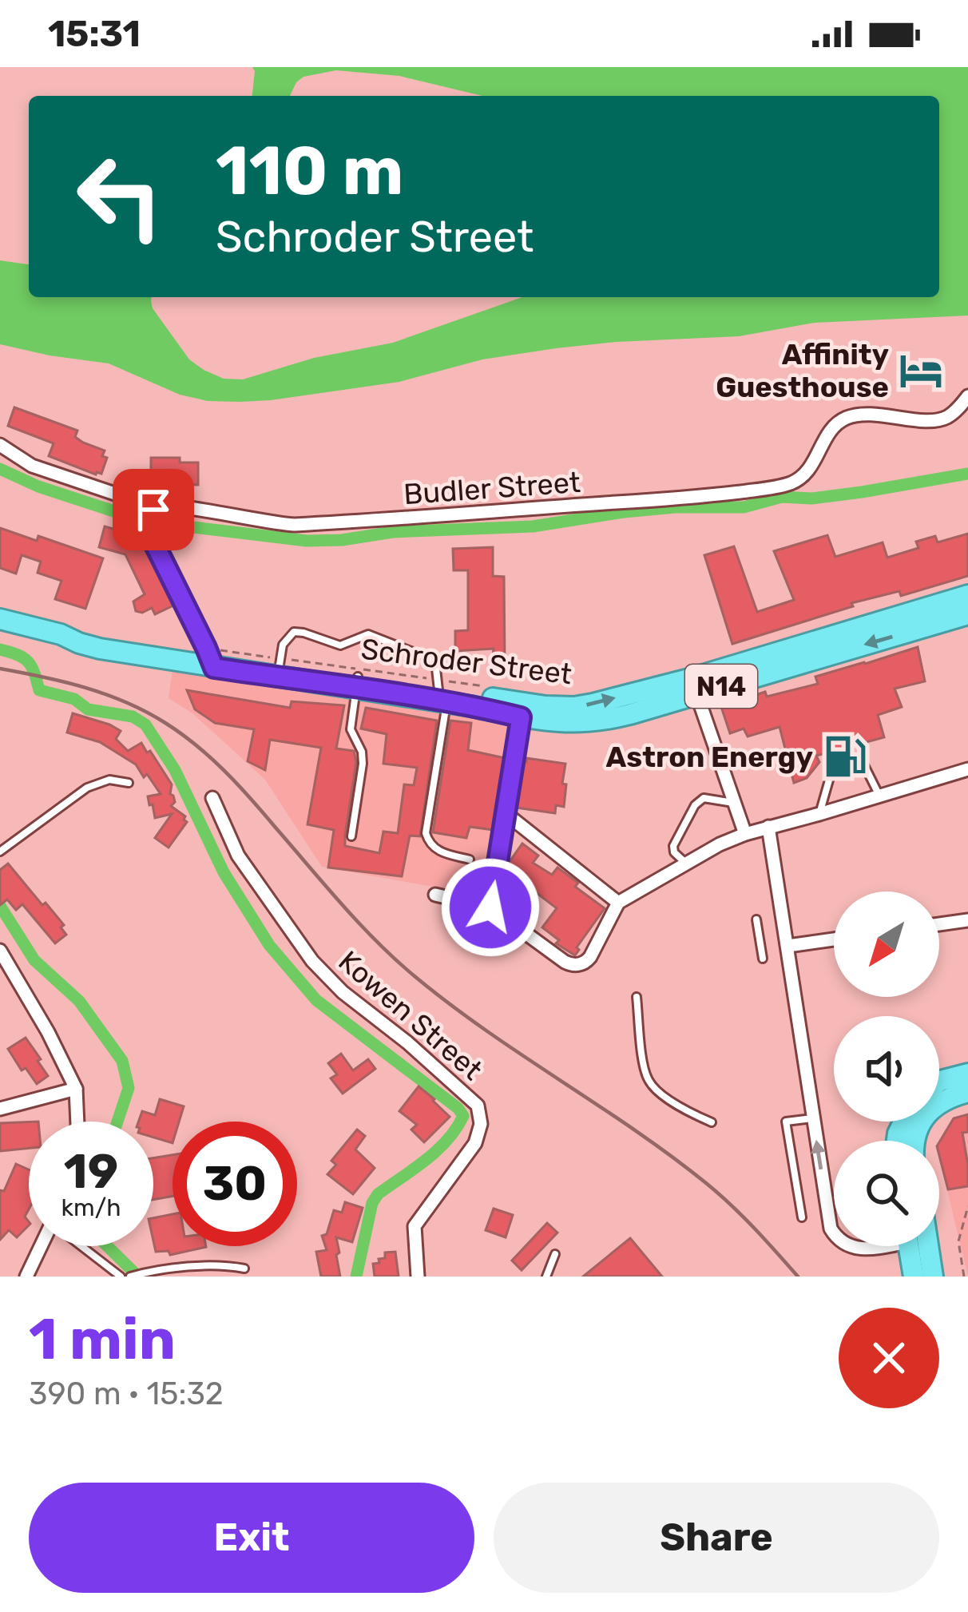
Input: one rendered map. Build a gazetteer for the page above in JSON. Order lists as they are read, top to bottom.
{
  "streets": {
    "highway": ["Schroder Street", "N14"],
    "street": ["Budler Street", "Kowen Street"]
  },
  "places": {
    "hotel": ["Affinity Guesthouse"],
    "fuel station": ["Astron Energy"]
  },
  "north": "bottom left",
  "page": {
    "status": "15:31",
    "turn": ["110 m", "Schroder Street"],
    "speed": "19 km/h",
    "limit": "30",
    "heading": ["1 min", "390 m · 15:32"],
    "buttons": ["Exit", "Share"]
  }
}
